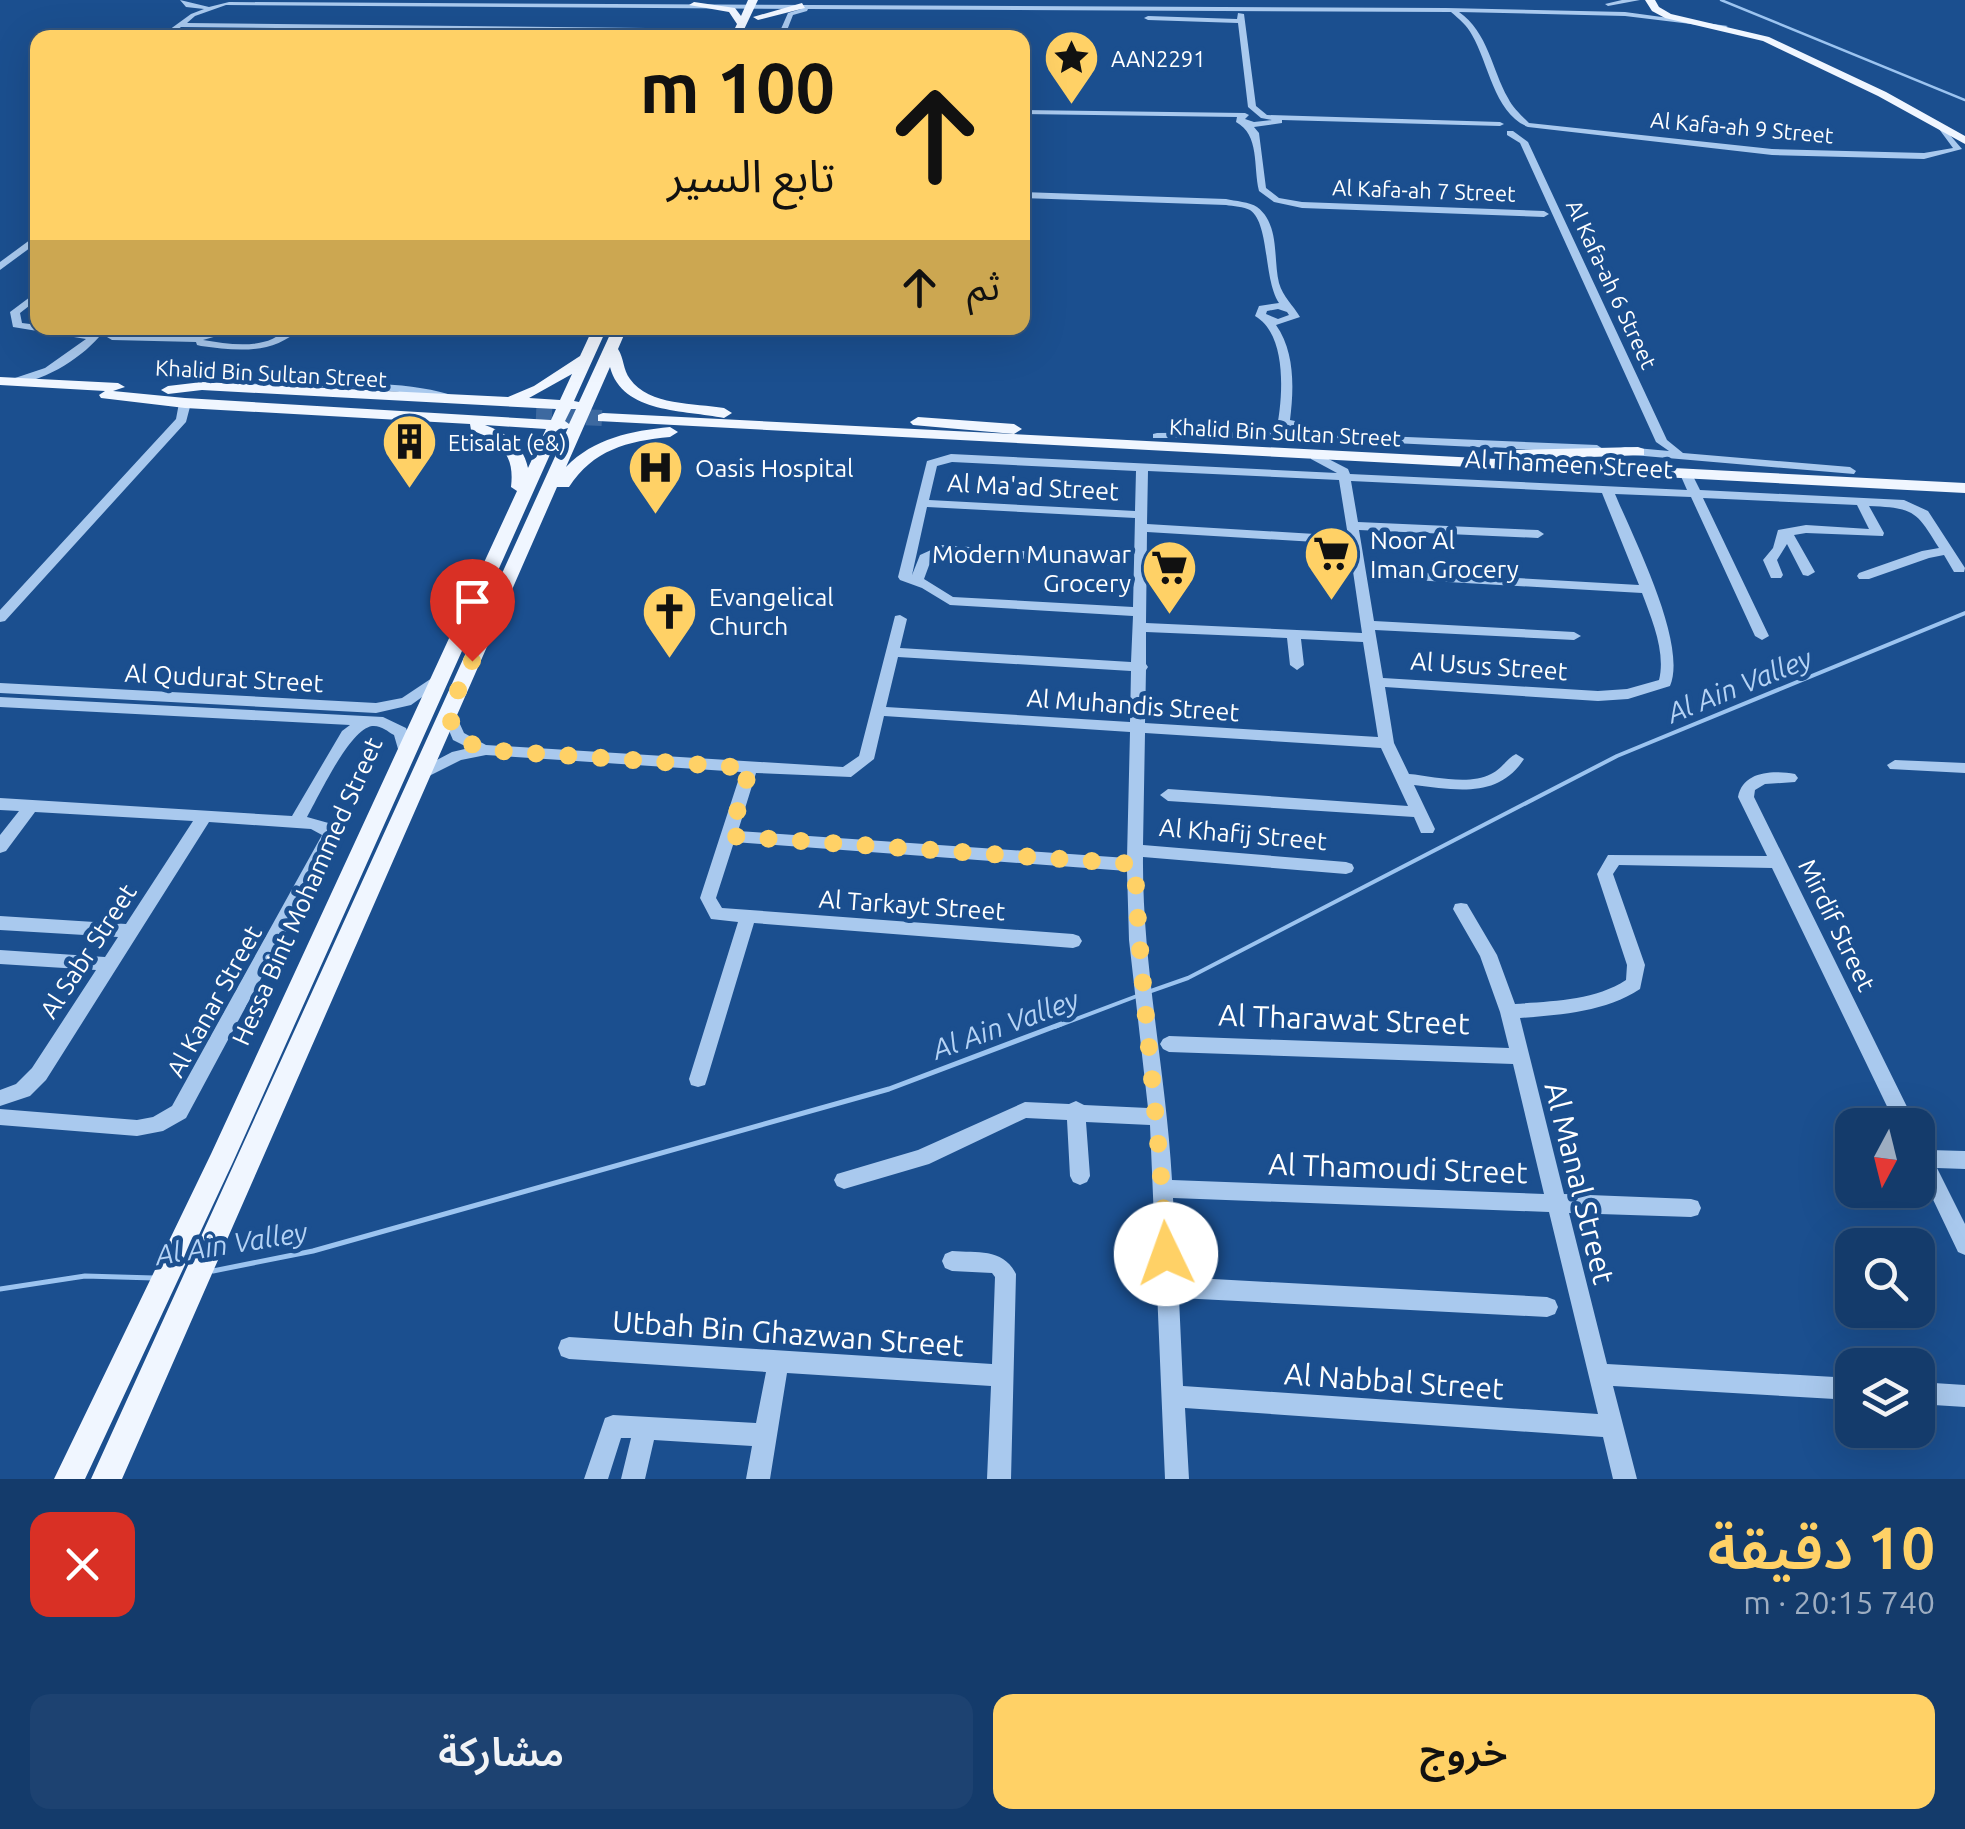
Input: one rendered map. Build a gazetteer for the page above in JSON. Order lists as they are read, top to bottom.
{
  "streets": {
    "main road": ["Khalid Bin Sultan Street", "Hessa Bint Mohammed Street"],
    "street": [
      "Al Kafa-ah 9 Street",
      "Al Kafa-ah 7 Street",
      "Al Kafa-ah 6 Street",
      "Al Thameen Street",
      "Al Ma'ad Street",
      "Al Usus Street",
      "Al Qudurat Street",
      "Al Muhandis Street",
      "Al Khafij Street",
      "Al Tarkayt Street",
      "Mirdif Street",
      "Al Sabr Street",
      "Al Kanar Street",
      "Al Tharawat Street",
      "Al Thamoudi Street",
      "Al Manal Street",
      "Utbah Bin Ghazwan Street",
      "Al Nabbal Street"
    ]
  },
  "crossings": [
    ["Al Kafa-ah 9 Street", "Al Kafa-ah 6 Street"],
    ["Khalid Bin Sultan Street", "Hessa Bint Mohammed Street"],
    ["Al Thameen Street", "Al Ma'ad Street"],
    ["Al Qudurat Street", "Hessa Bint Mohammed Street"],
    ["Al Khafij Street", "Al Tarkayt Street"],
    ["Al Tharawat Street", "Al Manal Street"],
    ["Al Thamoudi Street", "Al Manal Street"],
    ["Al Manal Street", "Al Nabbal Street"]
  ],
  "water": ["Al Ain Valley"],
  "places": {
    "place": ["AAN2291"],
    "building": ["Etisalat (e&)"],
    "hospital": ["Oasis Hospital"],
    "supermarket": ["Noor Al Iman Grocery", "Modern Munawar Grocery"],
    "church": ["Evangelical Church"]
  },
  "north": "bottom",
  "page": {
    "turn": ["100 m", "تابع السير"],
    "then": "ثم",
    "heading": ["10 دقيقة", "740 m · 20:15"],
    "buttons": ["خروج", "مشاركة"]
  }
}
